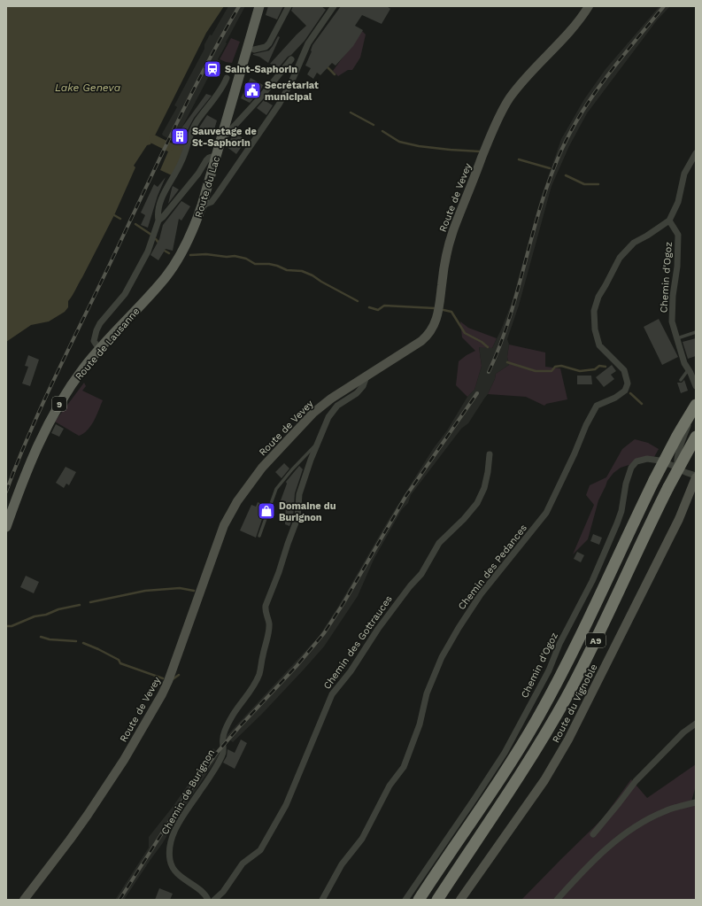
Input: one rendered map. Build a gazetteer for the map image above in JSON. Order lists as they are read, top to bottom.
{
  "streets": {
    "highway": ["A9"],
    "main road": [
      "Route du Lac",
      "Route de Vevey",
      "Route de Lausanne",
      "9",
      "Route du Vignoble"
    ],
    "street": [
      "Chemin d'Ogoz",
      "Chemin des Pedances",
      "Chemin des Gottrauces",
      "Chemin de Burignon"
    ]
  },
  "crossings": [
    ["Route du Lac", "Route de Lausanne"],
    ["Route de Vevey", "Chemin de Burignon"],
    ["Chemin d'Ogoz", "Chemin des Pedances"],
    ["Chemin d'Ogoz", "Route du Vignoble"]
  ],
  "water": ["Lake Geneva"],
  "places": {
    "station": ["Saint-Saphorin"],
    "public building": ["Secrétariat municipal"],
    "building": ["Sauvetage de St-Saphorin"],
    "shop": ["Domaine du Burignon"]
  }
}
